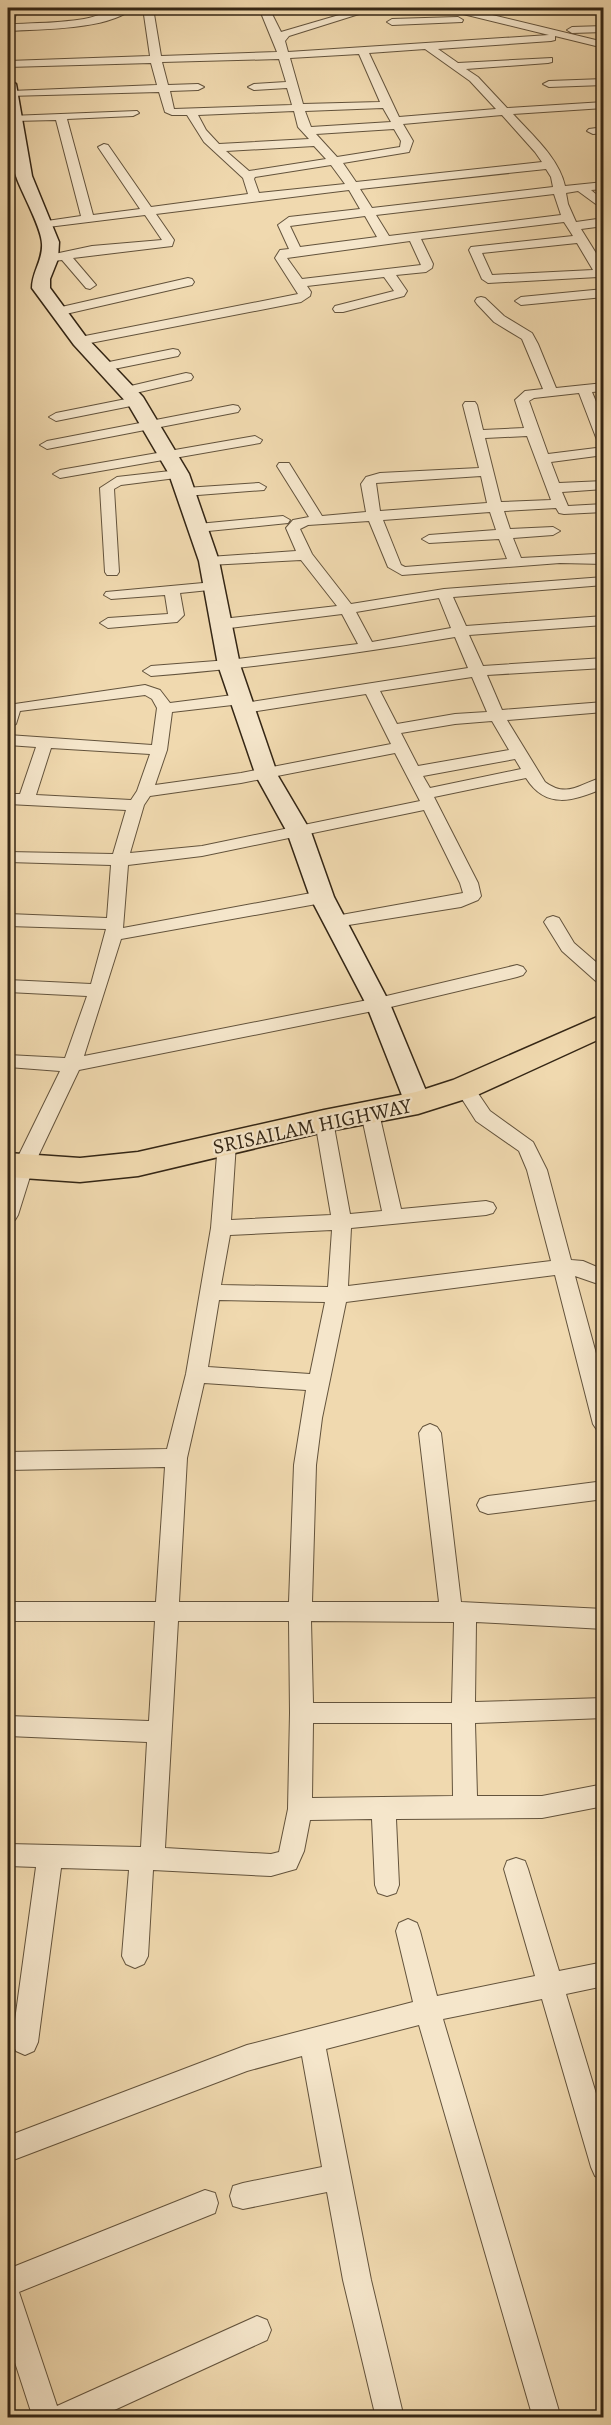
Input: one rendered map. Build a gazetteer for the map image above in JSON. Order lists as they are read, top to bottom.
{
  "streets": {
    "highway": ["SRISAILAM HIGHWAY"]
  }
}
